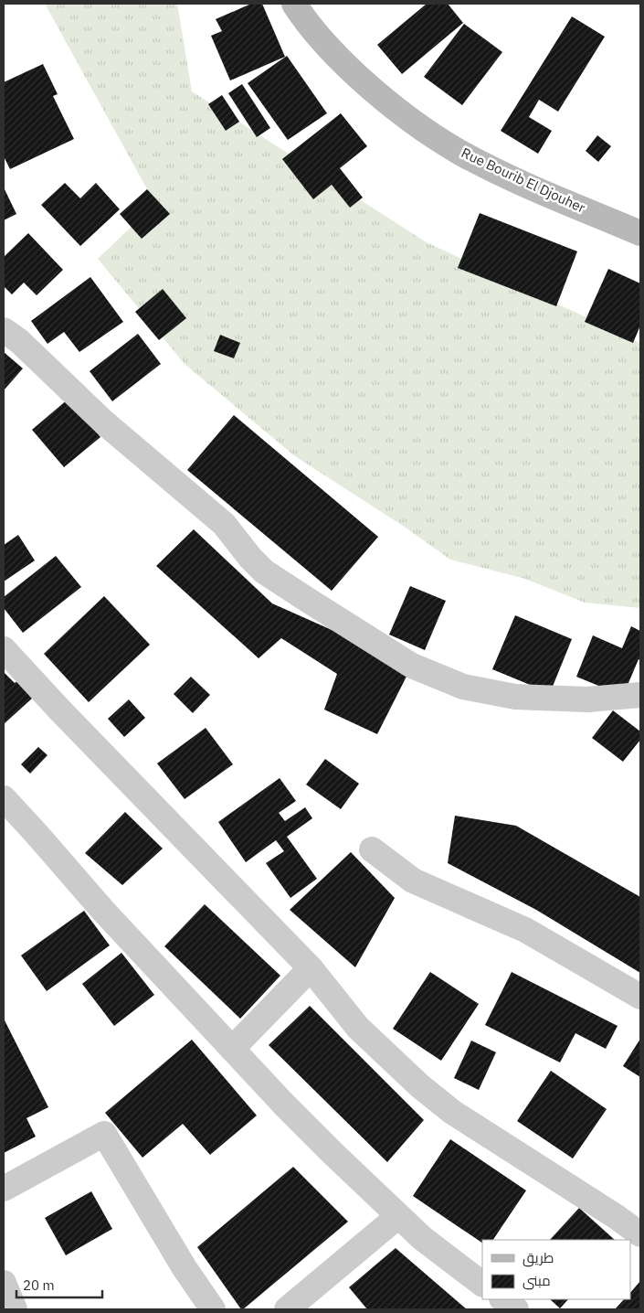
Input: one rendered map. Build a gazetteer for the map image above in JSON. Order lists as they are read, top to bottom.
{
  "streets": {
    "main road": ["Rue Bourib El Djouher"]
  },
  "legend": ["طريق", "مبنى"],
  "scale_bar": "20 m"
}
